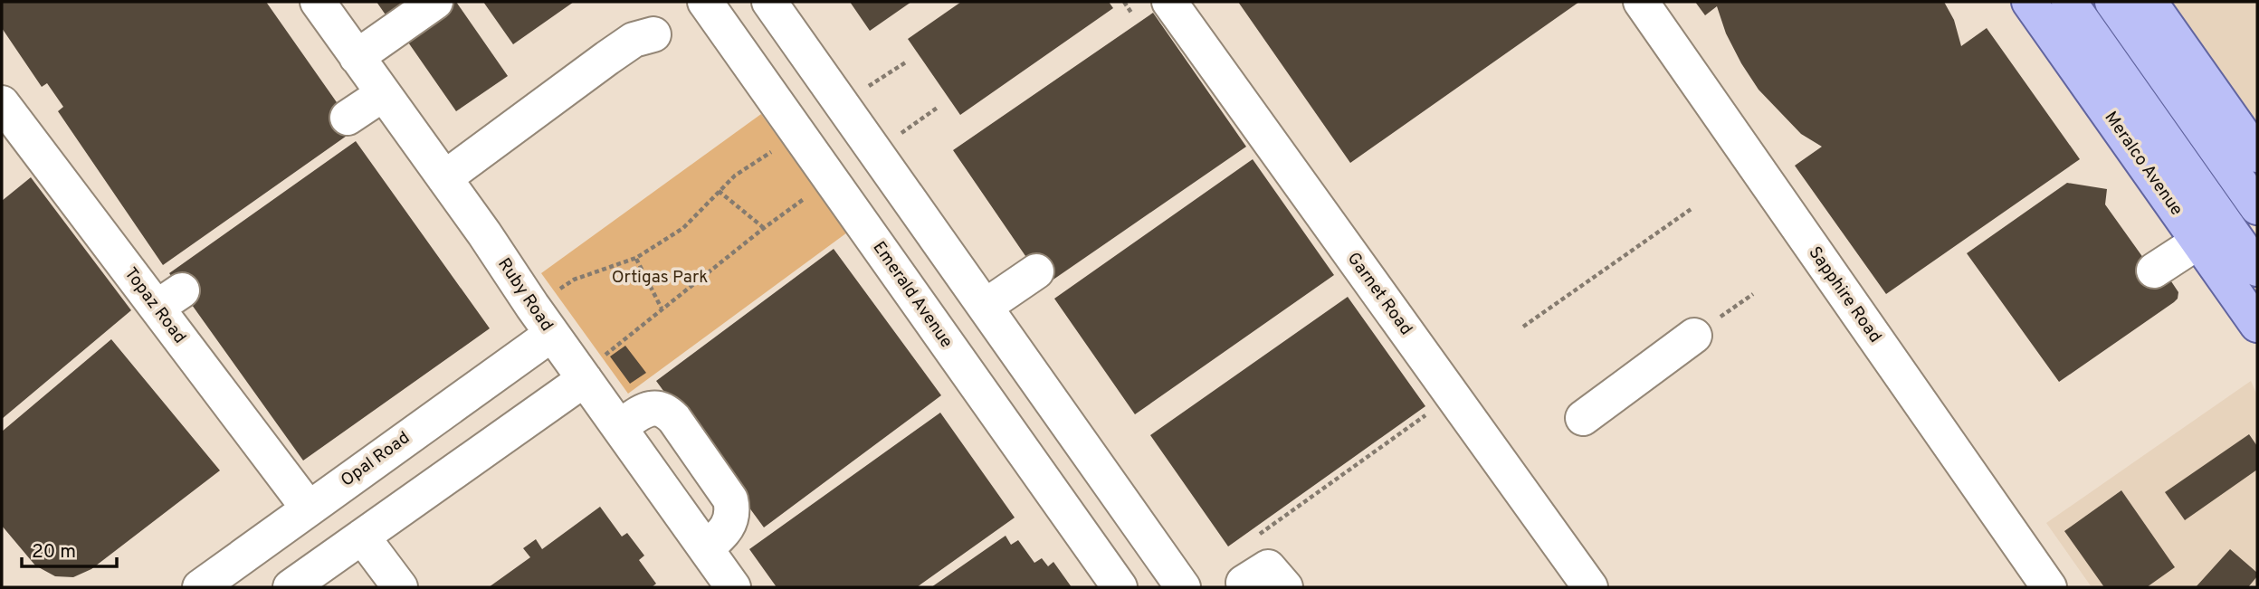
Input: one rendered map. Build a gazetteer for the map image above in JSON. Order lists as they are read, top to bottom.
{
  "streets": {
    "main road": ["Meralco Avenue"],
    "street": [
      "Garnet Road",
      "Ruby Road",
      "Emerald Avenue",
      "Sapphire Road",
      "Topaz Road",
      "Opal Road"
    ]
  },
  "crossings": [
    ["Ruby Road", "Opal Road"],
    ["Topaz Road", "Opal Road"]
  ],
  "parks": ["Ortigas Park"],
  "scale_bar": "20 m"
}
